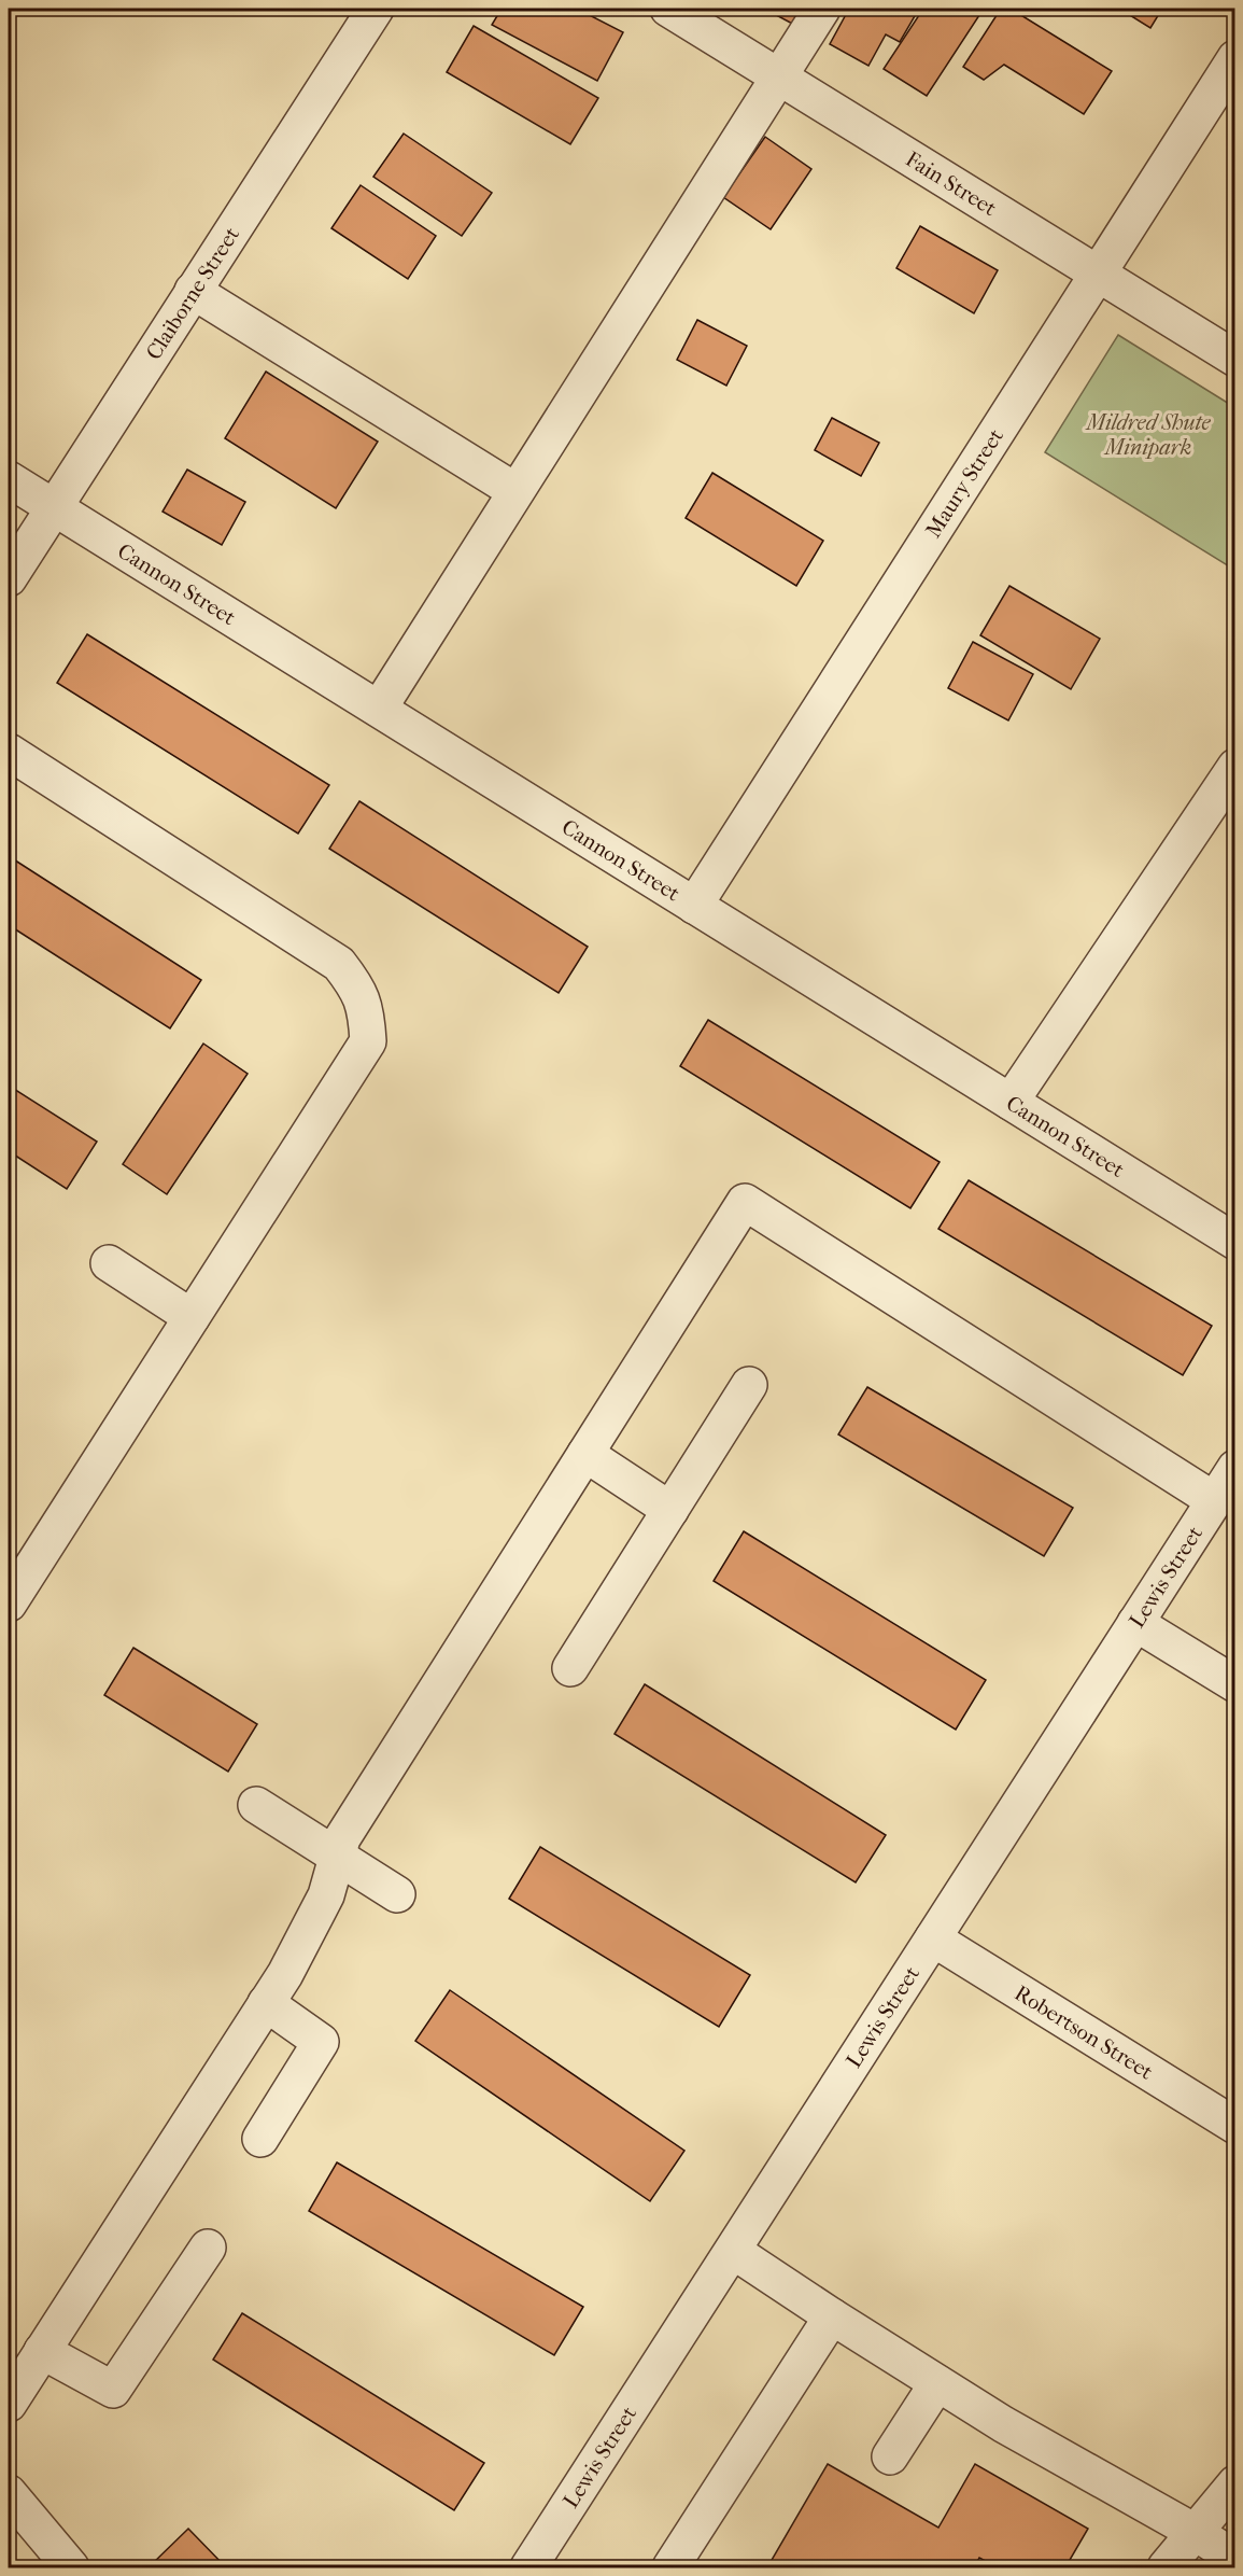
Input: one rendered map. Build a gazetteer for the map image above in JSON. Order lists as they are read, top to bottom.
{
  "streets": {
    "street": [
      "Fain Street",
      "Claiborne Street",
      "Maury Street",
      "Cannon Street",
      "Lewis Street",
      "Robertson Street"
    ]
  },
  "crossings": [
    ["Fain Street", "Maury Street"],
    ["Claiborne Street", "Cannon Street"],
    ["Maury Street", "Cannon Street"],
    ["Lewis Street", "Robertson Street"]
  ],
  "parks": ["Mildred Shute Minipark"]
}
